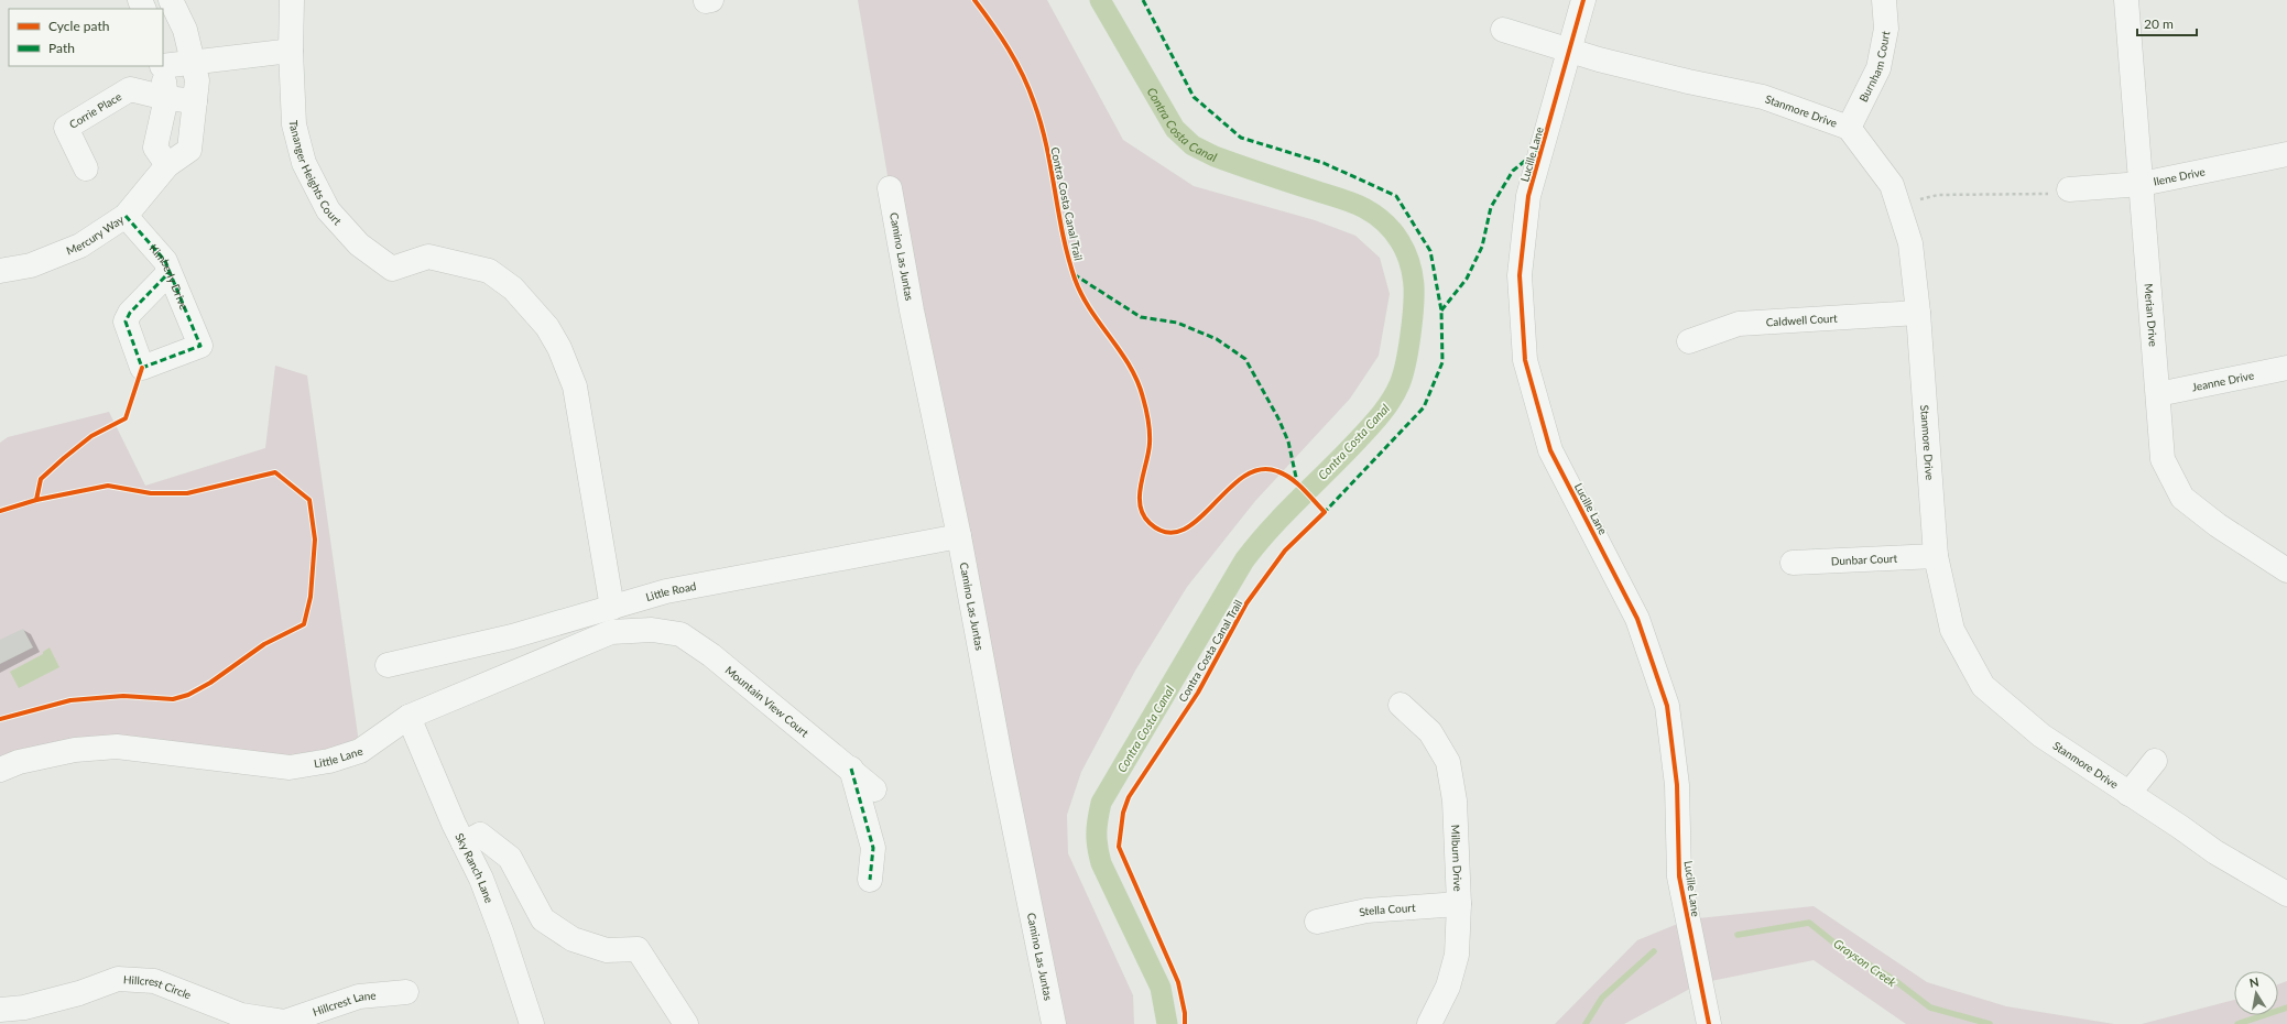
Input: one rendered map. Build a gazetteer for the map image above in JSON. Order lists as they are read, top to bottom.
{
  "streets": {
    "street": [
      "Burnham Court",
      "Corrie Place",
      "Stanmore Drive",
      "Lucille Lane",
      "Tananger Heights Court",
      "Ilene Drive",
      "Mercury Way",
      "Camino Las Juntas",
      "Kimberly Drive",
      "Merian Drive",
      "Caldwell Court",
      "Jeanne Drive",
      "Dunbar Court",
      "Little Road",
      "Mountain View Court",
      "Little Lane",
      "Milburn Drive",
      "Sky Ranch Lane",
      "Stella Court",
      "Hillcrest Circle",
      "Hillcrest Lane"
    ],
    "cycle path": ["Contra Costa Canal Trail"]
  },
  "crossings": [
    ["Burnham Court", "Stanmore Drive"],
    ["Corrie Place", "Mercury Way"],
    ["Stanmore Drive", "Lucille Lane"],
    ["Stanmore Drive", "Caldwell Court"],
    ["Stanmore Drive", "Dunbar Court"],
    ["Tananger Heights Court", "Little Road"],
    ["Ilene Drive", "Merian Drive"],
    ["Mercury Way", "Kimberly Drive"],
    ["Camino Las Juntas", "Little Road"],
    ["Merian Drive", "Jeanne Drive"],
    ["Mountain View Court", "Little Lane"],
    ["Little Lane", "Sky Ranch Lane"],
    ["Milburn Drive", "Stella Court"],
    ["Hillcrest Circle", "Hillcrest Lane"]
  ],
  "water": ["Contra Costa Canal", "Grayson Creek"],
  "legend": ["Cycle path", "Path"],
  "scale_bar": "20 m",
  "north": "top"
}
